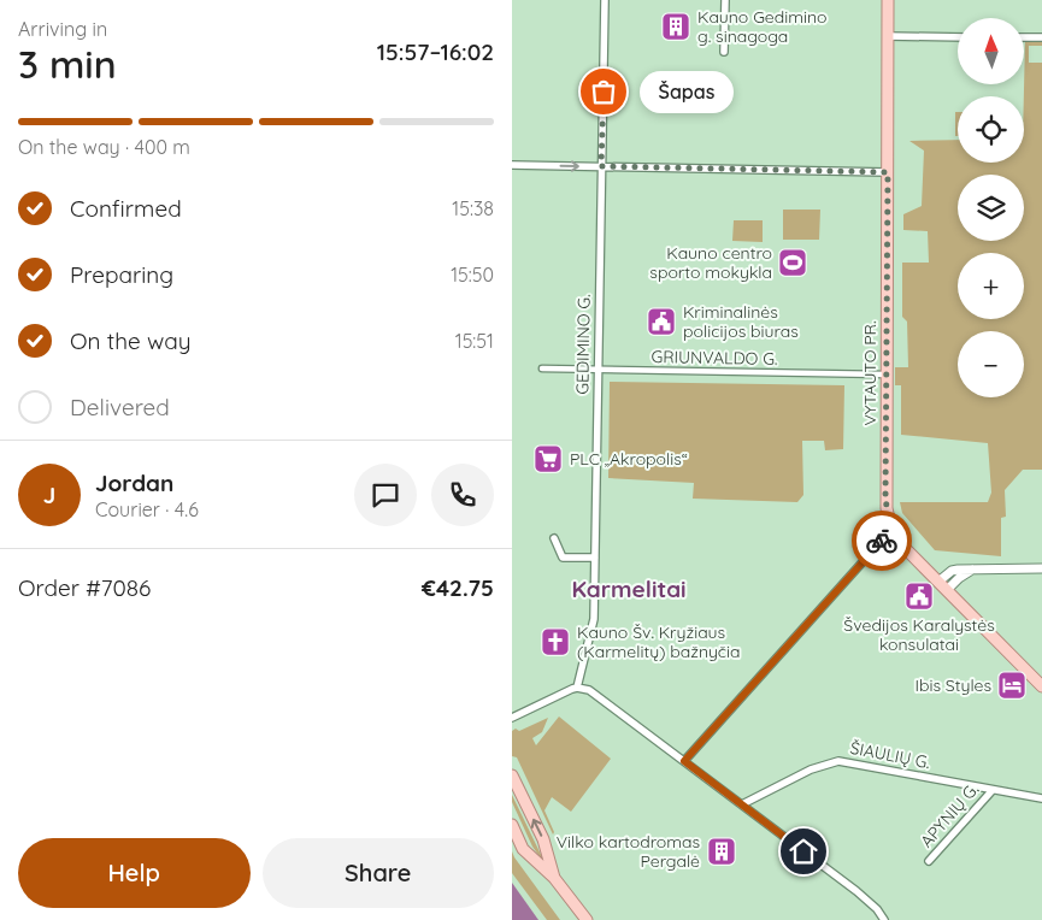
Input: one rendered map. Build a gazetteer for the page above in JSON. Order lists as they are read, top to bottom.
{
  "streets": {
    "main road": ["VYTAUTO PR."],
    "street": [
      "GEDIMINO G.",
      "GRIUNVALDO G.",
      "ŠIAULIŲ G.",
      "APYNIŲ G."
    ]
  },
  "crossings": [
    ["GEDIMINO G.", "GRIUNVALDO G."],
    ["GRIUNVALDO G.", "VYTAUTO PR."],
    ["ŠIAULIŲ G.", "APYNIŲ G."]
  ],
  "districts": ["Karmelitai"],
  "places": {
    "building": ["Kauno Gedimino g. sinagoga", "Vilko kartodromas Pergalė"],
    "other": ["Šapas"],
    "sports": ["Kauno centro sporto mokykla"],
    "public building": ["Kriminalinės policijos biuras", "Švedijos Karalystės konsulatai"],
    "supermarket": ["PLC „Akropolis“"],
    "church": ["Kauno Šv. Kryžiaus (Karmelitų) bažnyčia"],
    "hotel": ["Ibis Styles"]
  },
  "north": "top",
  "page": {
    "heading": ["3 min", "Arriving in", "15:57–16:02"],
    "panel": [
      "Jordan",
      "Courier · 4.6",
      "Order #7086",
      "€42.75"
    ],
    "map_buttons": ["+", "−"],
    "bubble": "Šapas",
    "bar": "On the way · 400 m",
    "list": [
      ["Confirmed", "15:38"],
      ["Preparing", "15:50"],
      ["On the way", "15:51"],
      "Delivered"
    ],
    "round": "J",
    "buttons": ["Help", "Share"]
  }
}
